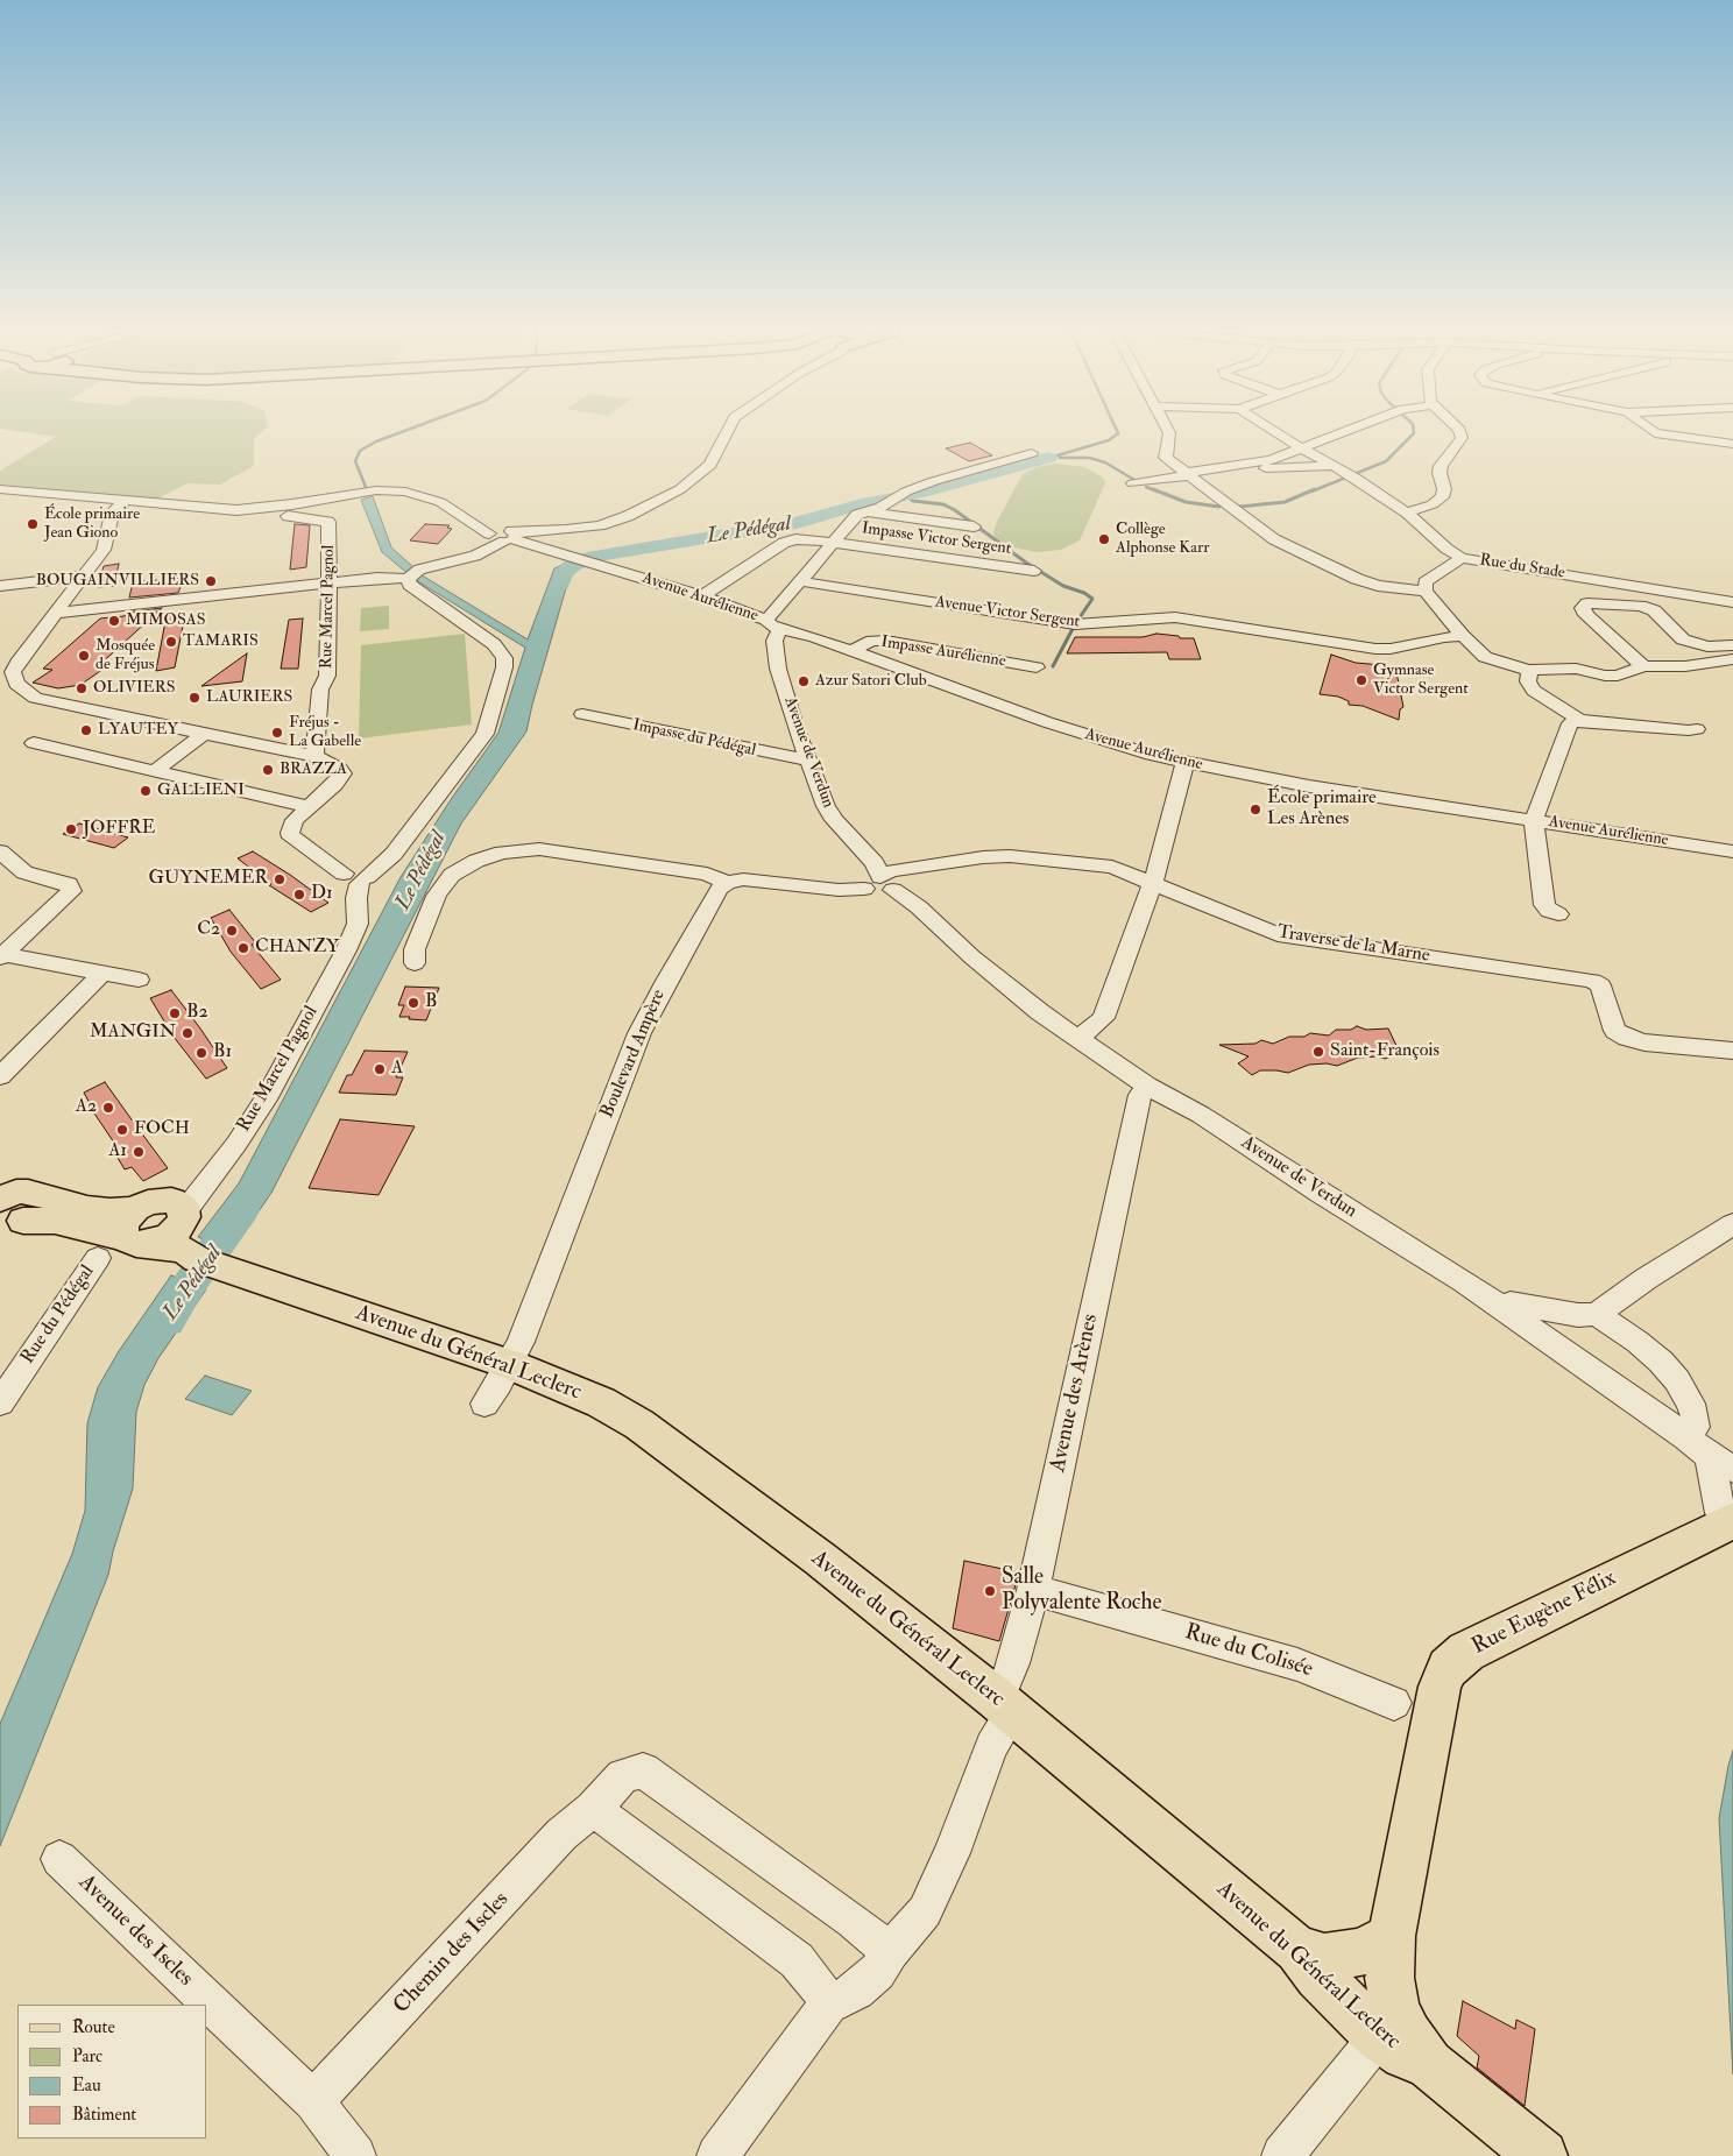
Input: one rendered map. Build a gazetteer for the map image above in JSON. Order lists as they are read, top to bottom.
{
  "streets": {
    "main road": ["Avenue du Général Leclerc", "Rue Eugène Félix"],
    "street": [
      "Impasse Victor Sergent",
      "Rue du Stade",
      "Avenue Aurélienne",
      "Rue Marcel Pagnol",
      "Avenue Victor Sergent",
      "Impasse Aurélienne",
      "Impasse du Pédégal",
      "Avenue de Verdun",
      "Traverse de la Marne",
      "Boulevard Ampère",
      "Rue du Pédégal",
      "Avenue des Arènes",
      "Rue du Colisée",
      "Avenue des Iscles",
      "Chemin des Iscles"
    ]
  },
  "crossings": [
    ["Impasse Victor Sergent", "Avenue Aurélienne"],
    ["Avenue Aurélienne", "Impasse Aurélienne"],
    ["Avenue Aurélienne", "Avenue de Verdun"],
    ["Rue Marcel Pagnol", "Avenue du Général Leclerc"],
    ["Impasse du Pédégal", "Avenue de Verdun"],
    ["Avenue de Verdun", "Traverse de la Marne"],
    ["Avenue de Verdun", "Avenue des Arènes"],
    ["Avenue de Verdun", "Rue Eugène Félix"],
    ["Boulevard Ampère", "Avenue du Général Leclerc"],
    ["Avenue du Général Leclerc", "Avenue des Arènes"],
    ["Avenue du Général Leclerc", "Rue Eugène Félix"],
    ["Avenue des Arènes", "Rue du Colisée"],
    ["Avenue des Arènes", "Chemin des Iscles"],
    ["Avenue des Iscles", "Chemin des Iscles"]
  ],
  "water": ["Le Pédégal"],
  "places": [
    "École primaire Jean Giono",
    "Collège Alphonse Karr",
    "BOUGAINVILLIERS",
    "MIMOSAS",
    "TAMARIS",
    "Mosquée de Fréjus",
    "Gymnase Victor Sergent",
    "Azur Satori Club",
    "OLIVIERS",
    "LAURIERS",
    "LYAUTEY",
    "Fréjus - La Gabelle",
    "BRAZZA",
    "GALLIENI",
    "École primaire Les Arènes",
    "JOFFRE",
    "GUYNEMER",
    "D1",
    "C2",
    "CHANZY",
    "B",
    "B2",
    "MANGIN",
    "Saint-François",
    "B1",
    "A",
    "A2",
    "FOCH",
    "A1",
    "Salle Polyvalente Roche"
  ],
  "legend": [
    "Route",
    "Parc",
    "Eau",
    "Bâtiment"
  ]
}
